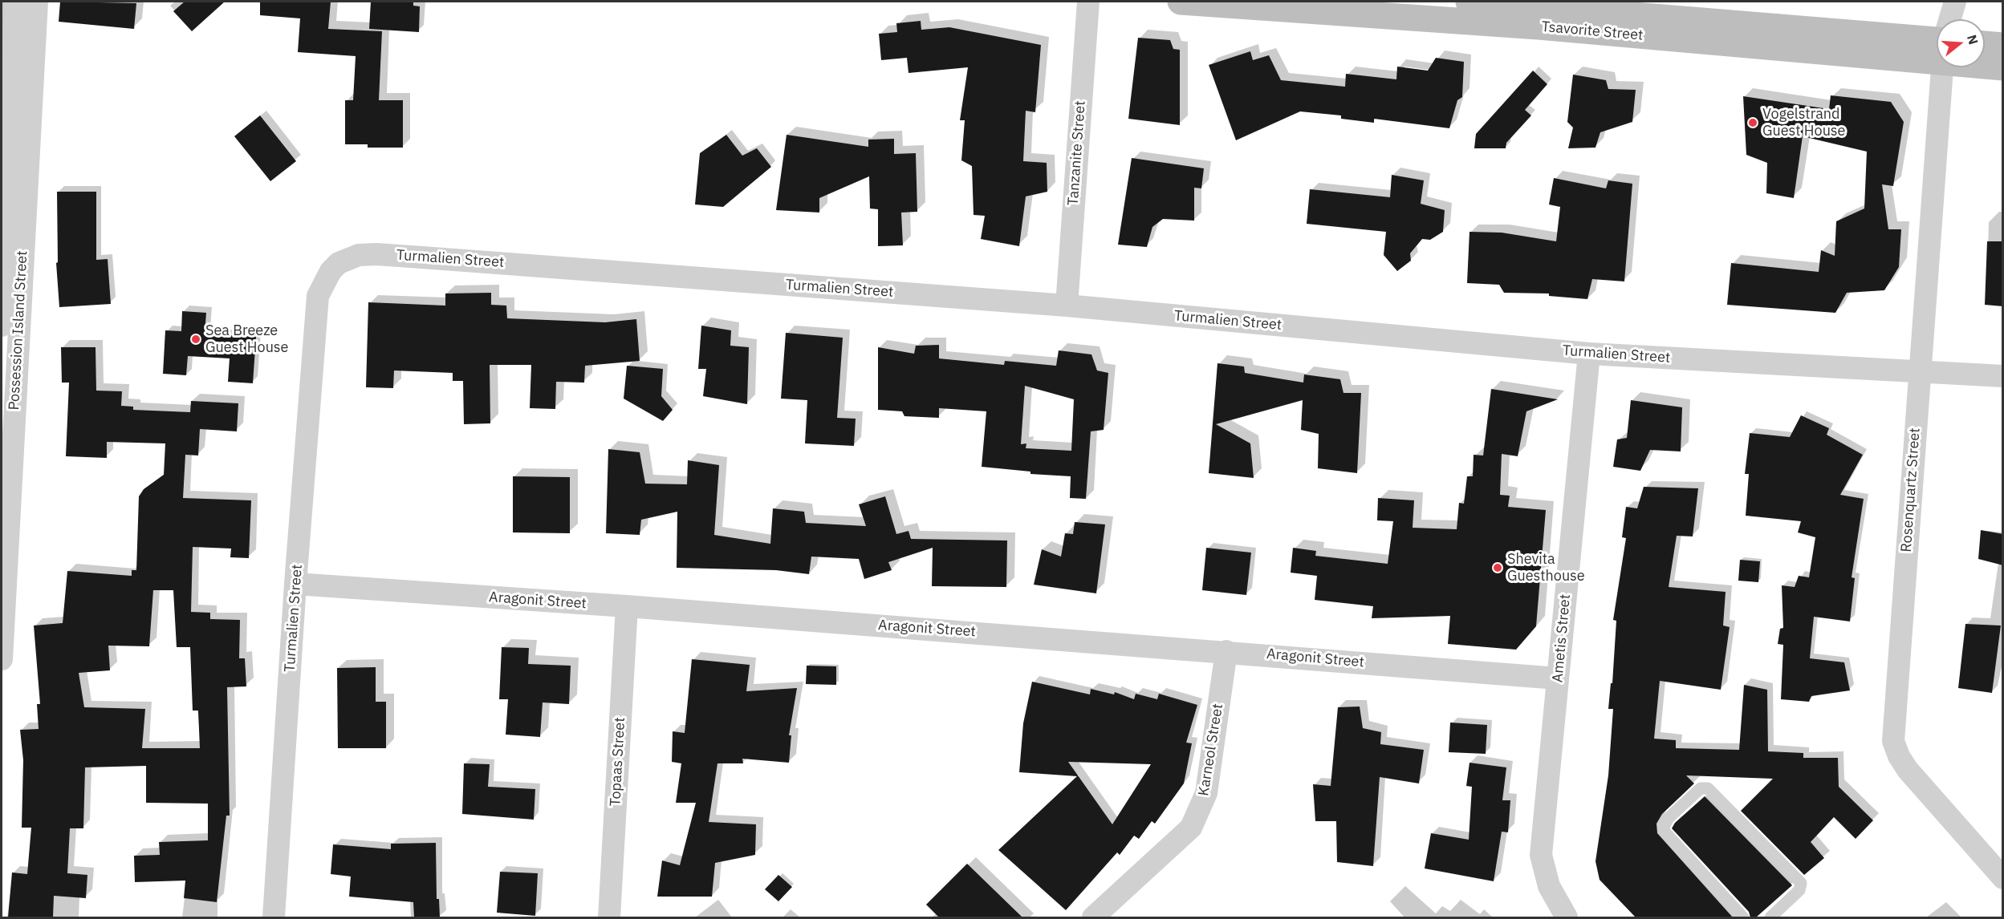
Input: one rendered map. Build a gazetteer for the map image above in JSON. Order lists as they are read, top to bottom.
{
  "streets": {
    "street": [
      "Tsavorite Street",
      "Tanzanite Street",
      "Turmalien Street",
      "Possession Island Street",
      "Rosenquartz Street",
      "Aragonit Street",
      "Ametis Street",
      "Karneol Street",
      "Topaas Street"
    ]
  },
  "crossings": [
    ["Tanzanite Street", "Turmalien Street"],
    ["Turmalien Street", "Rosenquartz Street"],
    ["Turmalien Street", "Aragonit Street"],
    ["Turmalien Street", "Ametis Street"],
    ["Aragonit Street", "Ametis Street"],
    ["Aragonit Street", "Karneol Street"],
    ["Aragonit Street", "Topaas Street"]
  ],
  "places": ["Vogelstrand Guest House", "Sea Breeze Guest House", "Shevita Guesthouse"],
  "north": "right"
}
